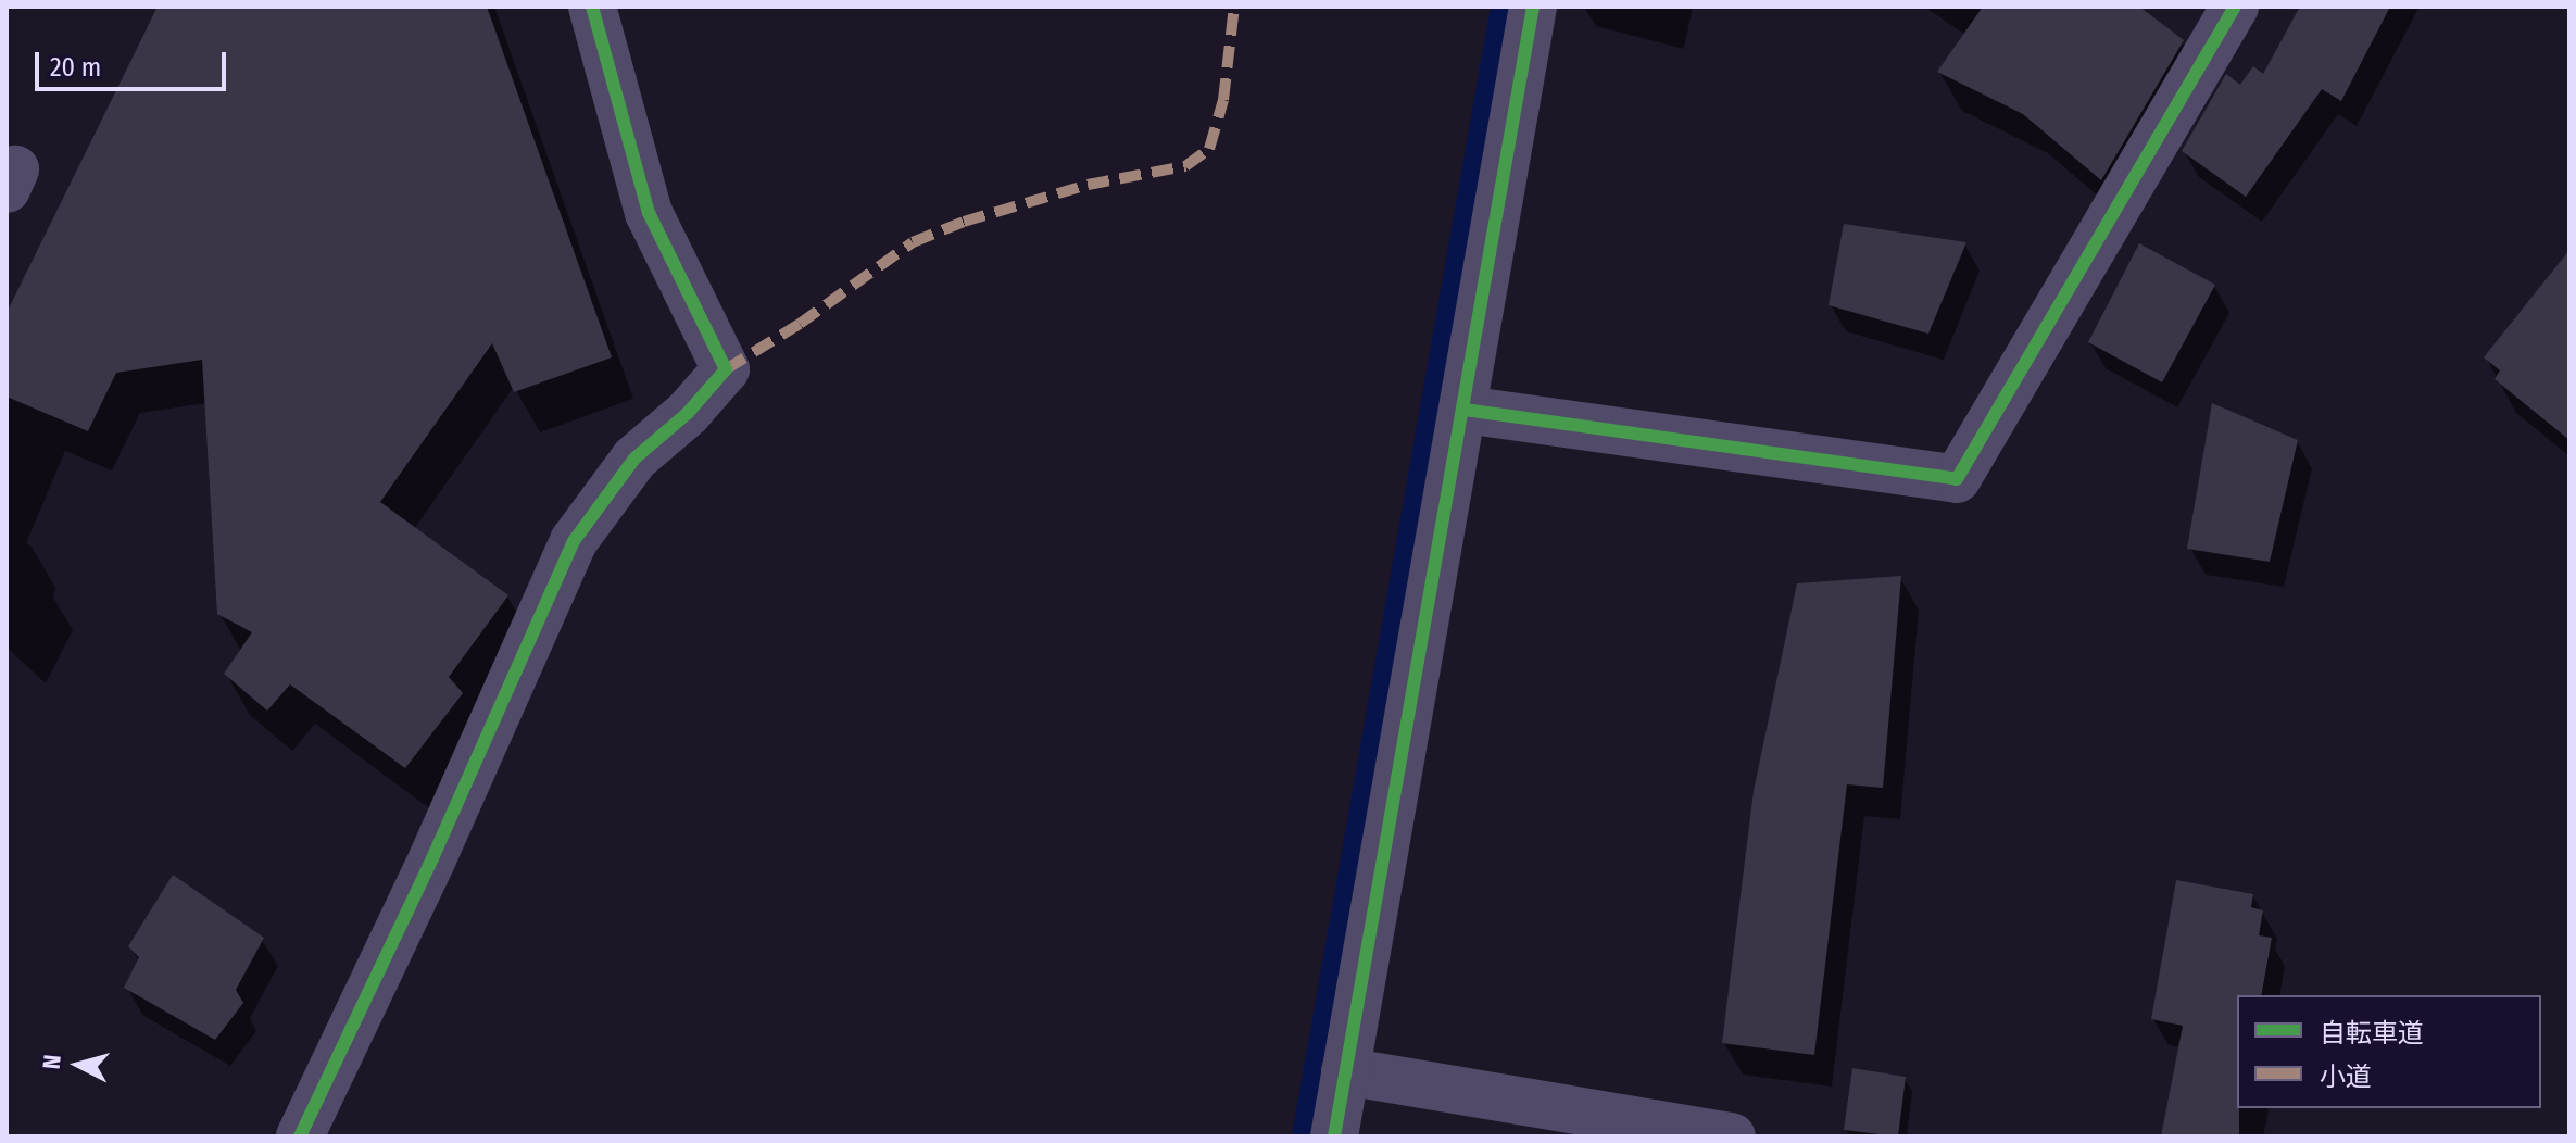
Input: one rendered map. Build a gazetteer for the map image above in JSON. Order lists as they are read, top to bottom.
{
  "legend": ["自転車道", "小道"],
  "scale_bar": "20 m",
  "north": "left"
}
